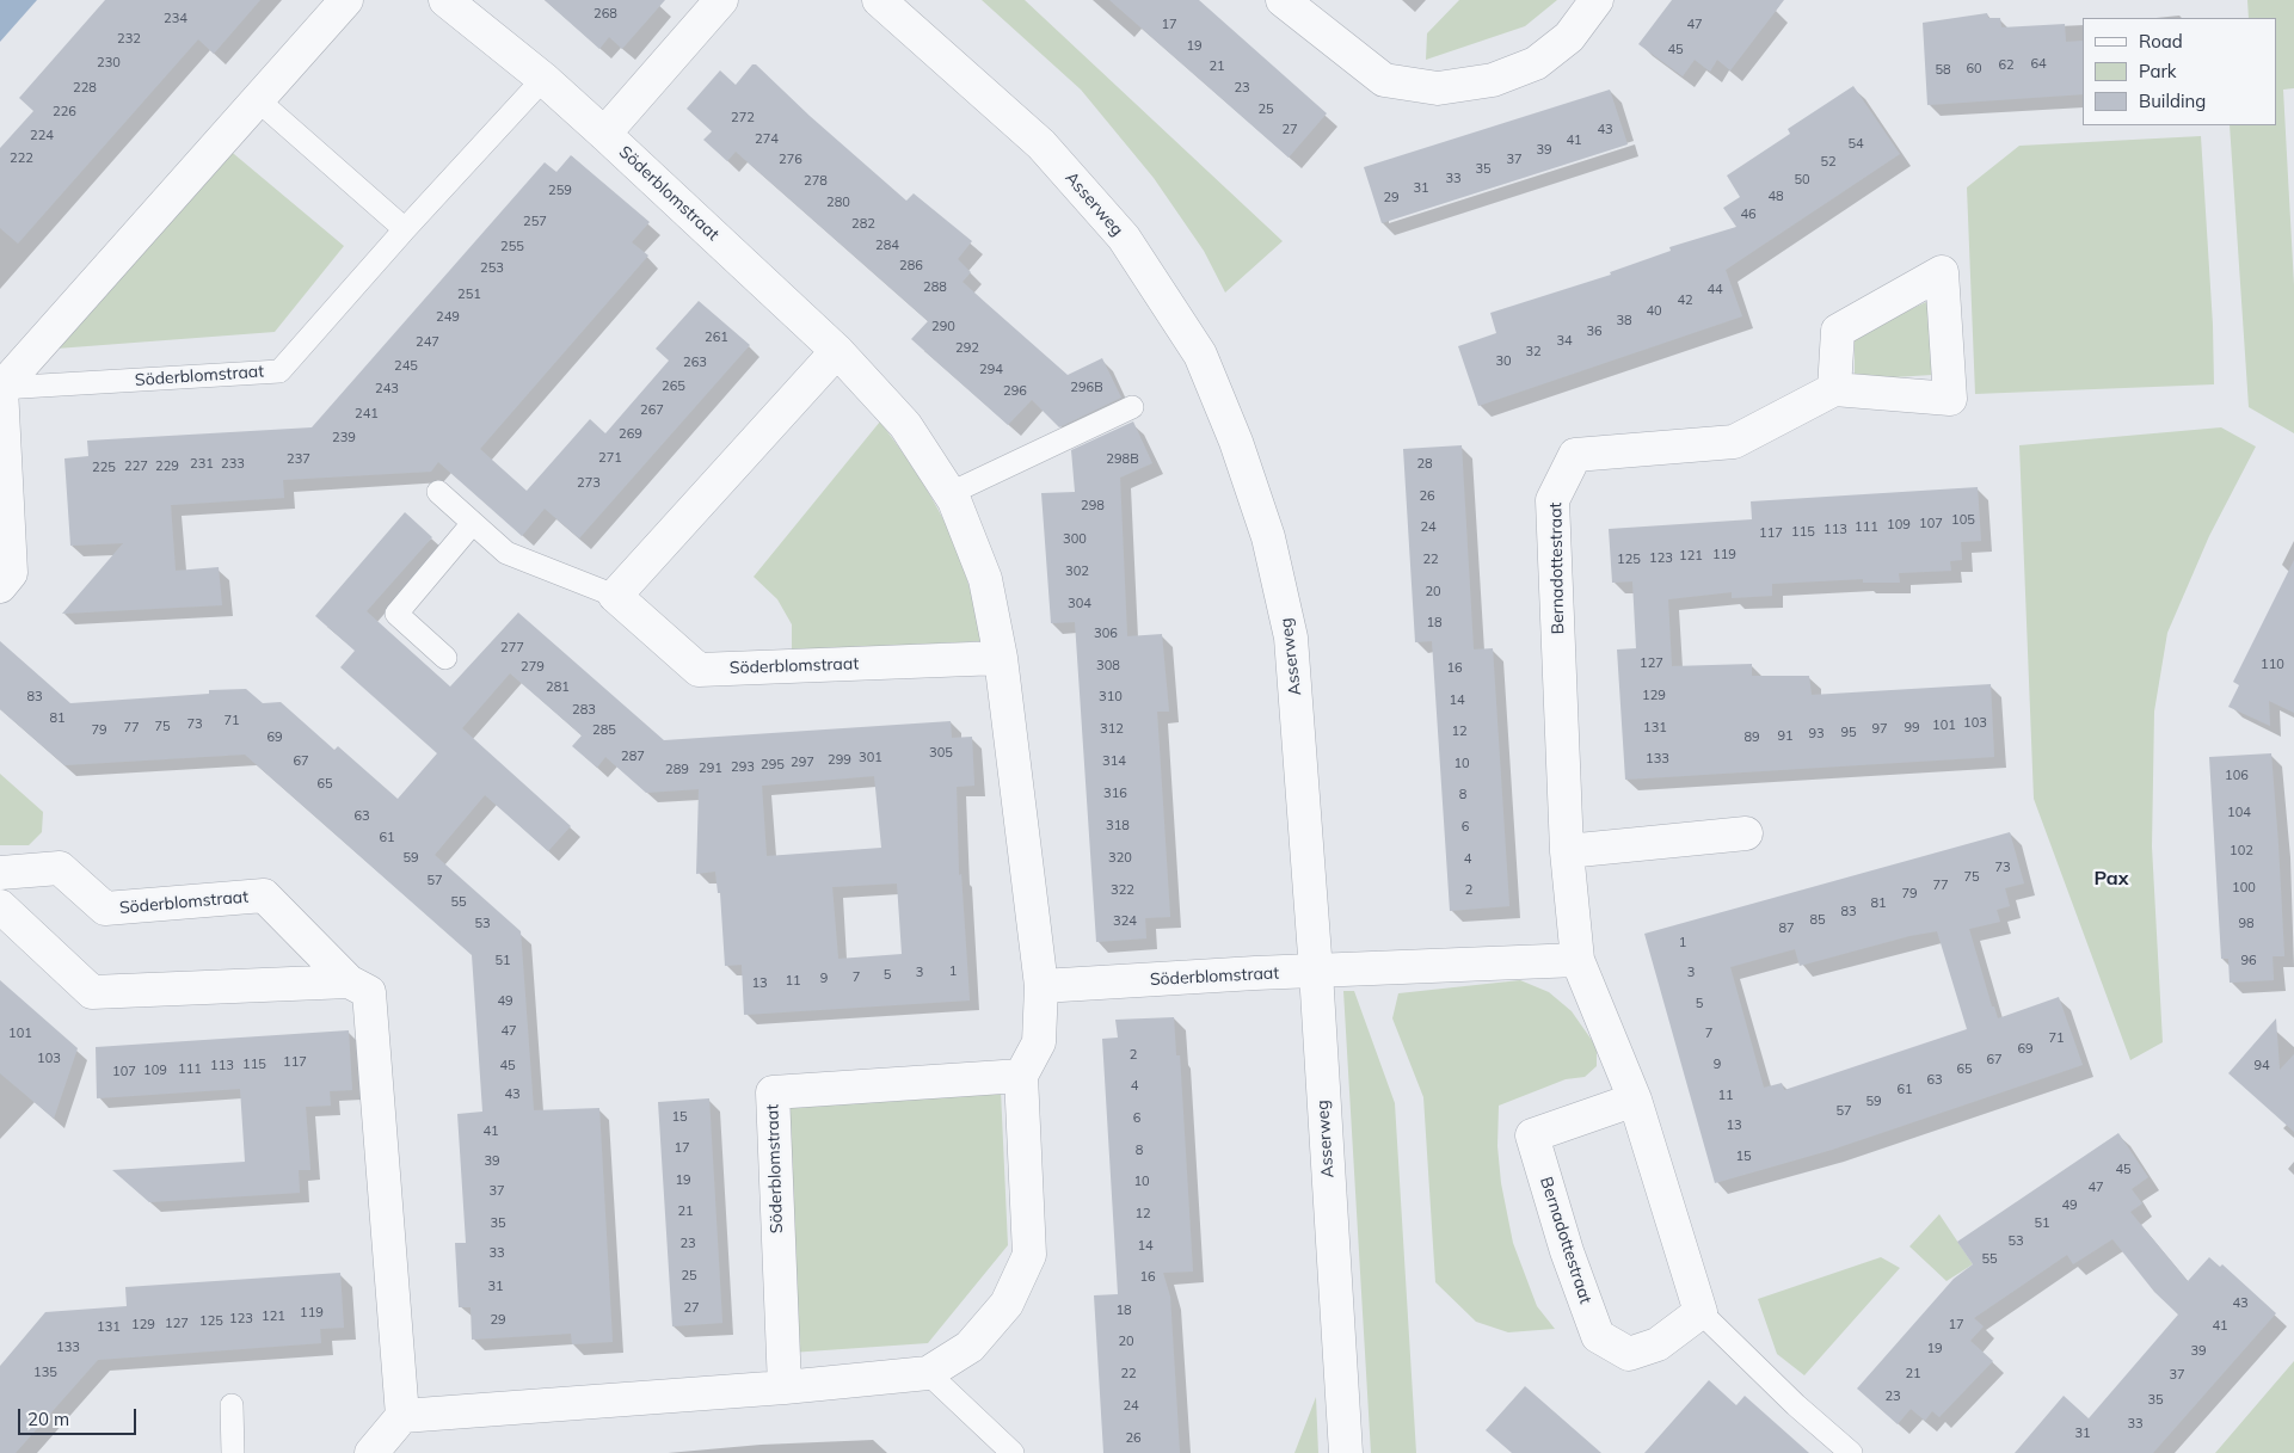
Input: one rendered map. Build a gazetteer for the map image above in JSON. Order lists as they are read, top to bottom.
{
  "streets": {
    "street": ["Söderblomstraat", "Asserweg", "Bernadottestraat"]
  },
  "crossings": [
    ["Söderblomstraat", "Asserweg"]
  ],
  "districts": ["Pax"],
  "house_numbers": [
    "268",
    "234",
    "17",
    "47",
    "232",
    "19",
    "45",
    "230",
    "64",
    "62",
    "21",
    "60",
    "58",
    "228",
    "23",
    "25",
    "226",
    "272",
    "27",
    "43",
    "224",
    "274",
    "41",
    "54",
    "39",
    "222",
    "276",
    "37",
    "52",
    "35",
    "33",
    "50",
    "278",
    "31",
    "259",
    "48",
    "29",
    "280",
    "46",
    "257",
    "282",
    "284",
    "255",
    "286",
    "253",
    "288",
    "44",
    "251",
    "42",
    "40",
    "249",
    "38",
    "290",
    "36",
    "261",
    "34",
    "247",
    "292",
    "32",
    "30",
    "263",
    "245",
    "294",
    "265",
    "296B",
    "243",
    "296",
    "267",
    "241",
    "269",
    "239",
    "271",
    "237",
    "298B",
    "231",
    "233",
    "28",
    "227",
    "229",
    "225",
    "273",
    "26",
    "298",
    "105",
    "107",
    "109",
    "24",
    "111",
    "113",
    "115",
    "117",
    "300",
    "119",
    "121",
    "123",
    "22",
    "125",
    "302",
    "20",
    "304",
    "18",
    "306",
    "277",
    "127",
    "110",
    "308",
    "279",
    "16",
    "281",
    "129",
    "83",
    "310",
    "14",
    "283",
    "81",
    "71",
    "103",
    "73",
    "101",
    "75",
    "77",
    "131",
    "99",
    "312",
    "97",
    "79",
    "285",
    "12",
    "95",
    "93",
    "91",
    "69",
    "89",
    "305",
    "287",
    "301",
    "133",
    "299",
    "67",
    "314",
    "297",
    "10",
    "295",
    "293",
    "291",
    "289",
    "106",
    "65",
    "316",
    "8",
    "104",
    "63",
    "318",
    "6",
    "61",
    "102",
    "59",
    "320",
    "4",
    "73",
    "75",
    "57",
    "77",
    "100",
    "322",
    "2",
    "79",
    "55",
    "81",
    "83",
    "85",
    "324",
    "53",
    "98",
    "87",
    "1",
    "51",
    "96",
    "1",
    "3",
    "3",
    "5",
    "7",
    "9",
    "11",
    "13",
    "49",
    "5",
    "47",
    "101",
    "7",
    "71",
    "69",
    "2",
    "103",
    "67",
    "117",
    "115",
    "9",
    "113",
    "45",
    "94",
    "111",
    "65",
    "109",
    "107",
    "63",
    "4",
    "61",
    "43",
    "11",
    "59",
    "57",
    "15",
    "6",
    "13",
    "41",
    "17",
    "8",
    "15",
    "39",
    "45",
    "19",
    "10",
    "47",
    "37",
    "49",
    "21",
    "12",
    "35",
    "51",
    "53",
    "23",
    "14",
    "33",
    "55",
    "25",
    "16",
    "31",
    "43",
    "27",
    "18",
    "119",
    "121",
    "123",
    "29",
    "125",
    "127",
    "129",
    "17",
    "41",
    "131",
    "20",
    "133",
    "19",
    "39",
    "135",
    "22",
    "21",
    "37",
    "23",
    "35",
    "24",
    "33",
    "31",
    "26"
  ],
  "legend": ["Road", "Park", "Building"],
  "scale_bar": "20 m"
}
